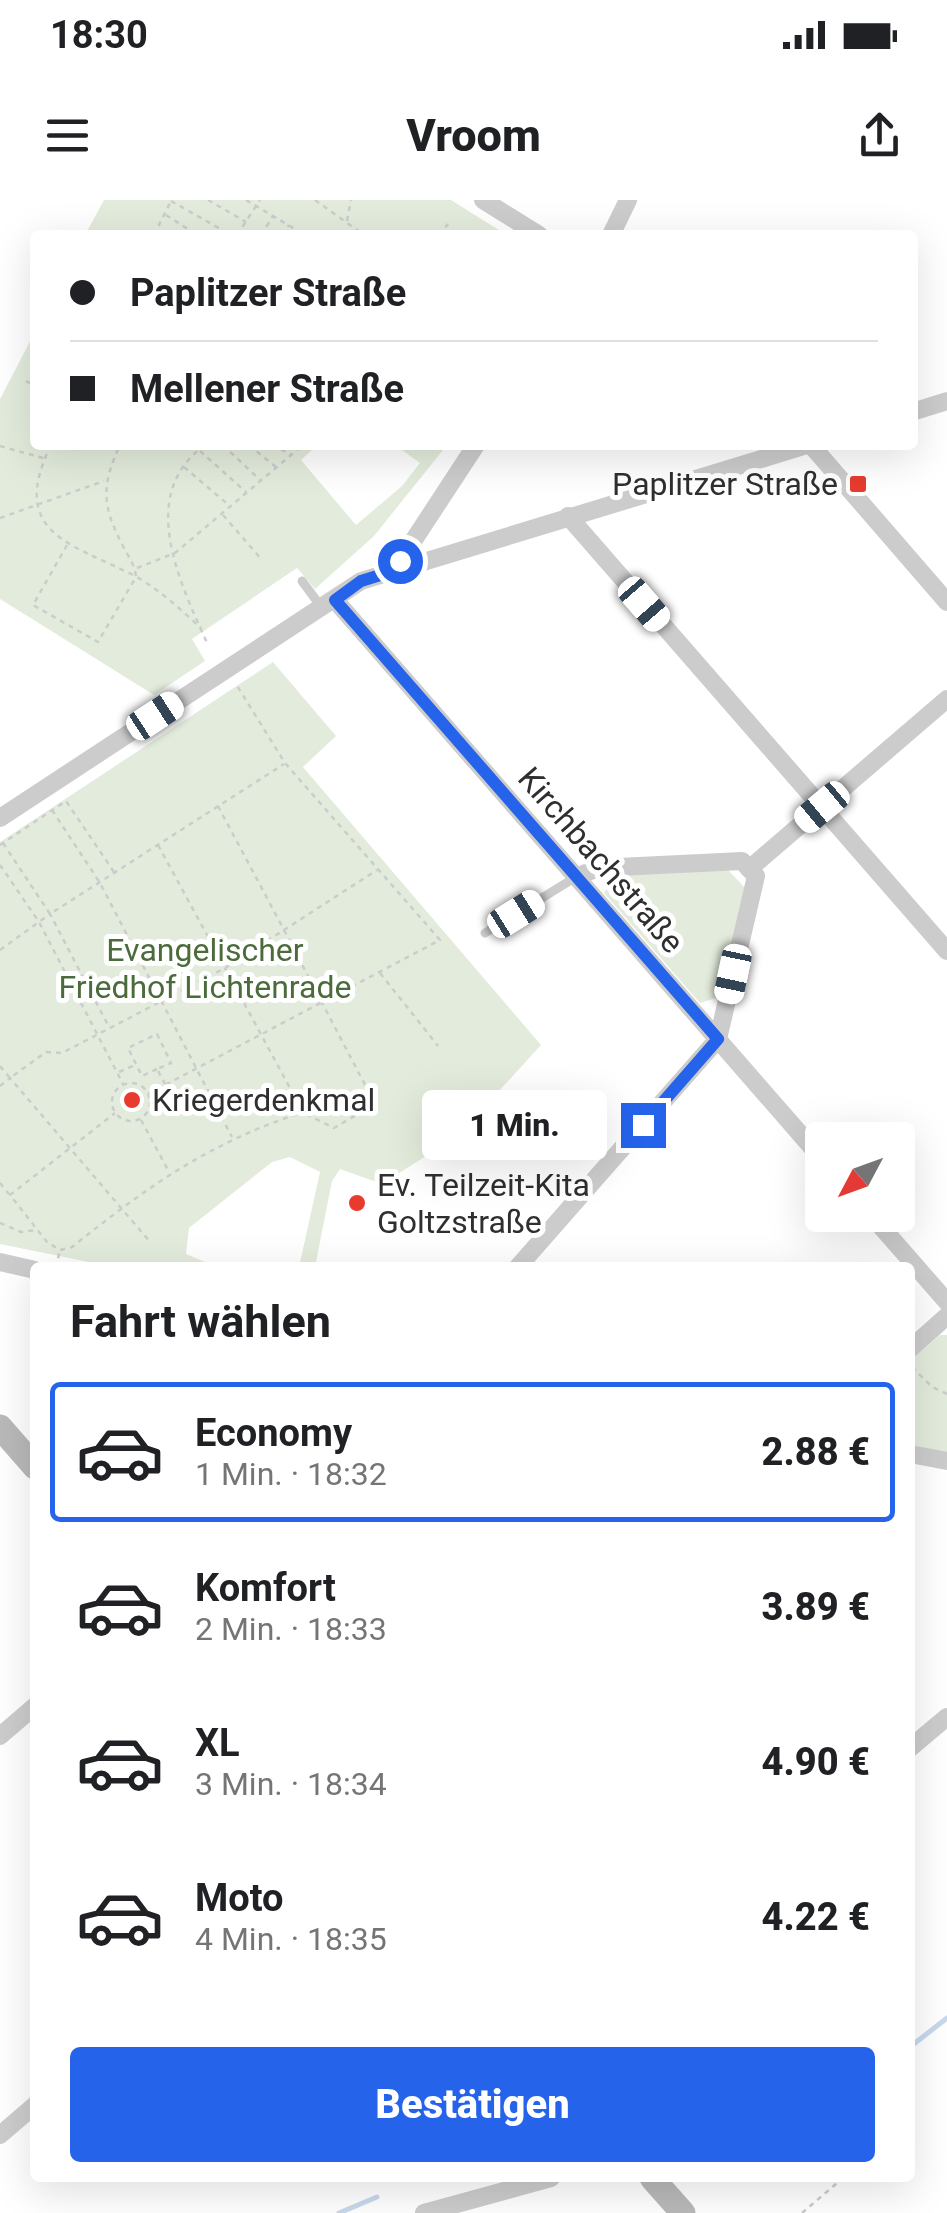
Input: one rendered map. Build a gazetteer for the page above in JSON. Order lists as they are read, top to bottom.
{
  "streets": {
    "street": ["Kirchbachstraße"]
  },
  "parks": ["Evangelischer Friedhof Lichtenrade"],
  "places": {
    "transit": ["Paplitzer Straße"],
    "other": ["Kriegerdenkmal", "Ev. Teilzeit-Kita Goltzstraße"]
  },
  "north": "bottom left",
  "page": {
    "status": "18:30",
    "header": "Vroom",
    "banner": ["Paplitzer Straße", "Mellener Straße"],
    "bubble": "1 Min.",
    "heading": "Fahrt wählen",
    "list": [
      {
        "name": "Economy",
        "note": "1 Min. · 18:32",
        "value": "2.88 €"
      },
      {
        "name": "Komfort",
        "note": "2 Min. · 18:33",
        "value": "3.89 €"
      },
      {
        "name": "XL",
        "note": "3 Min. · 18:34",
        "value": "4.90 €"
      },
      {
        "name": "Moto",
        "note": "4 Min. · 18:35",
        "value": "4.22 €"
      }
    ],
    "buttons": "Bestätigen"
  }
}
